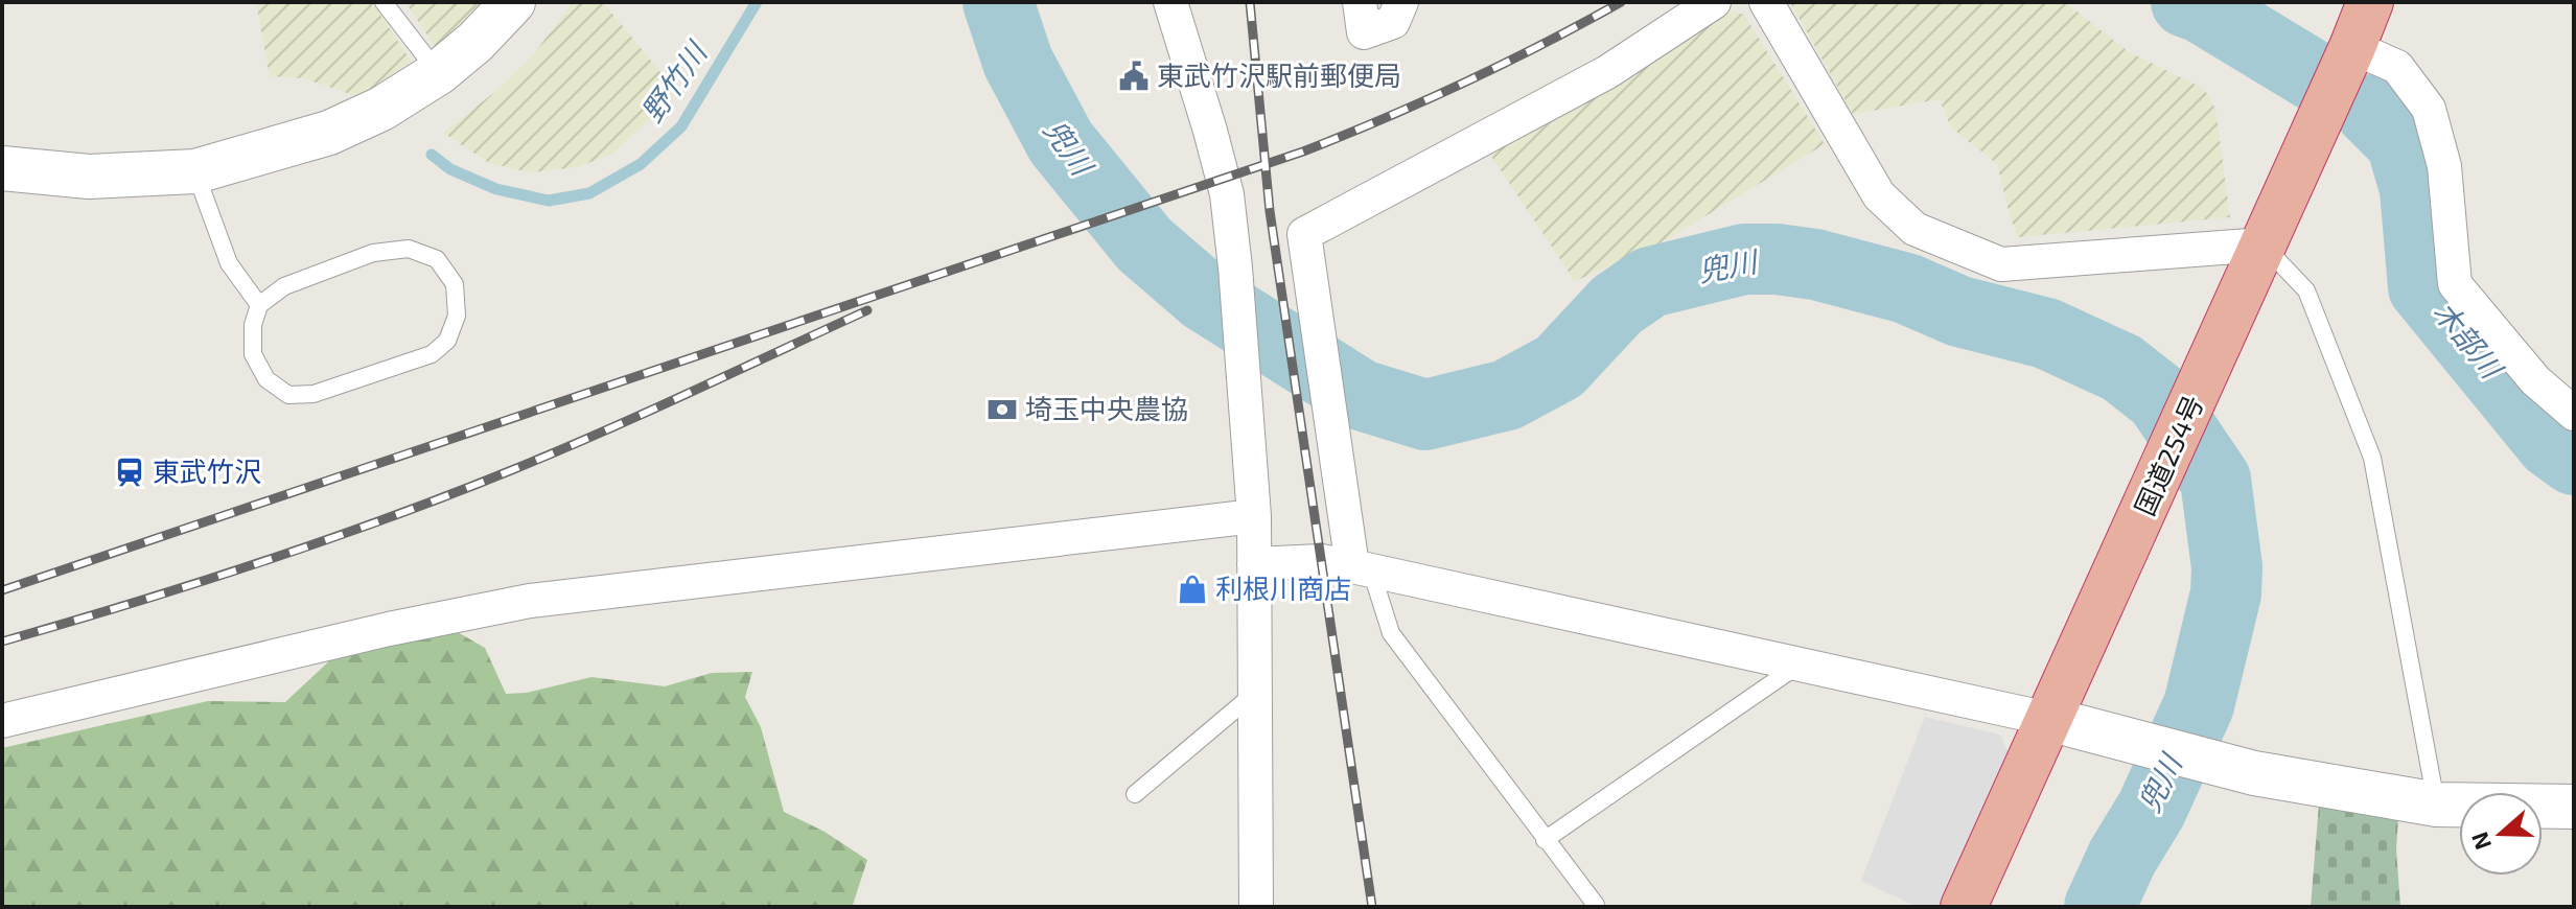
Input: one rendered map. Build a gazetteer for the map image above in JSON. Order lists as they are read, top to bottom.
{
  "streets": {
    "highway": ["国道254号"]
  },
  "water": ["野竹川", "兜川", "木部川"],
  "places": {
    "public building": ["東武竹沢駅前郵便局"],
    "bank": ["埼玉中央農協"],
    "station": ["東武竹沢"],
    "shop": ["利根川商店"]
  },
  "north": "left"
}
